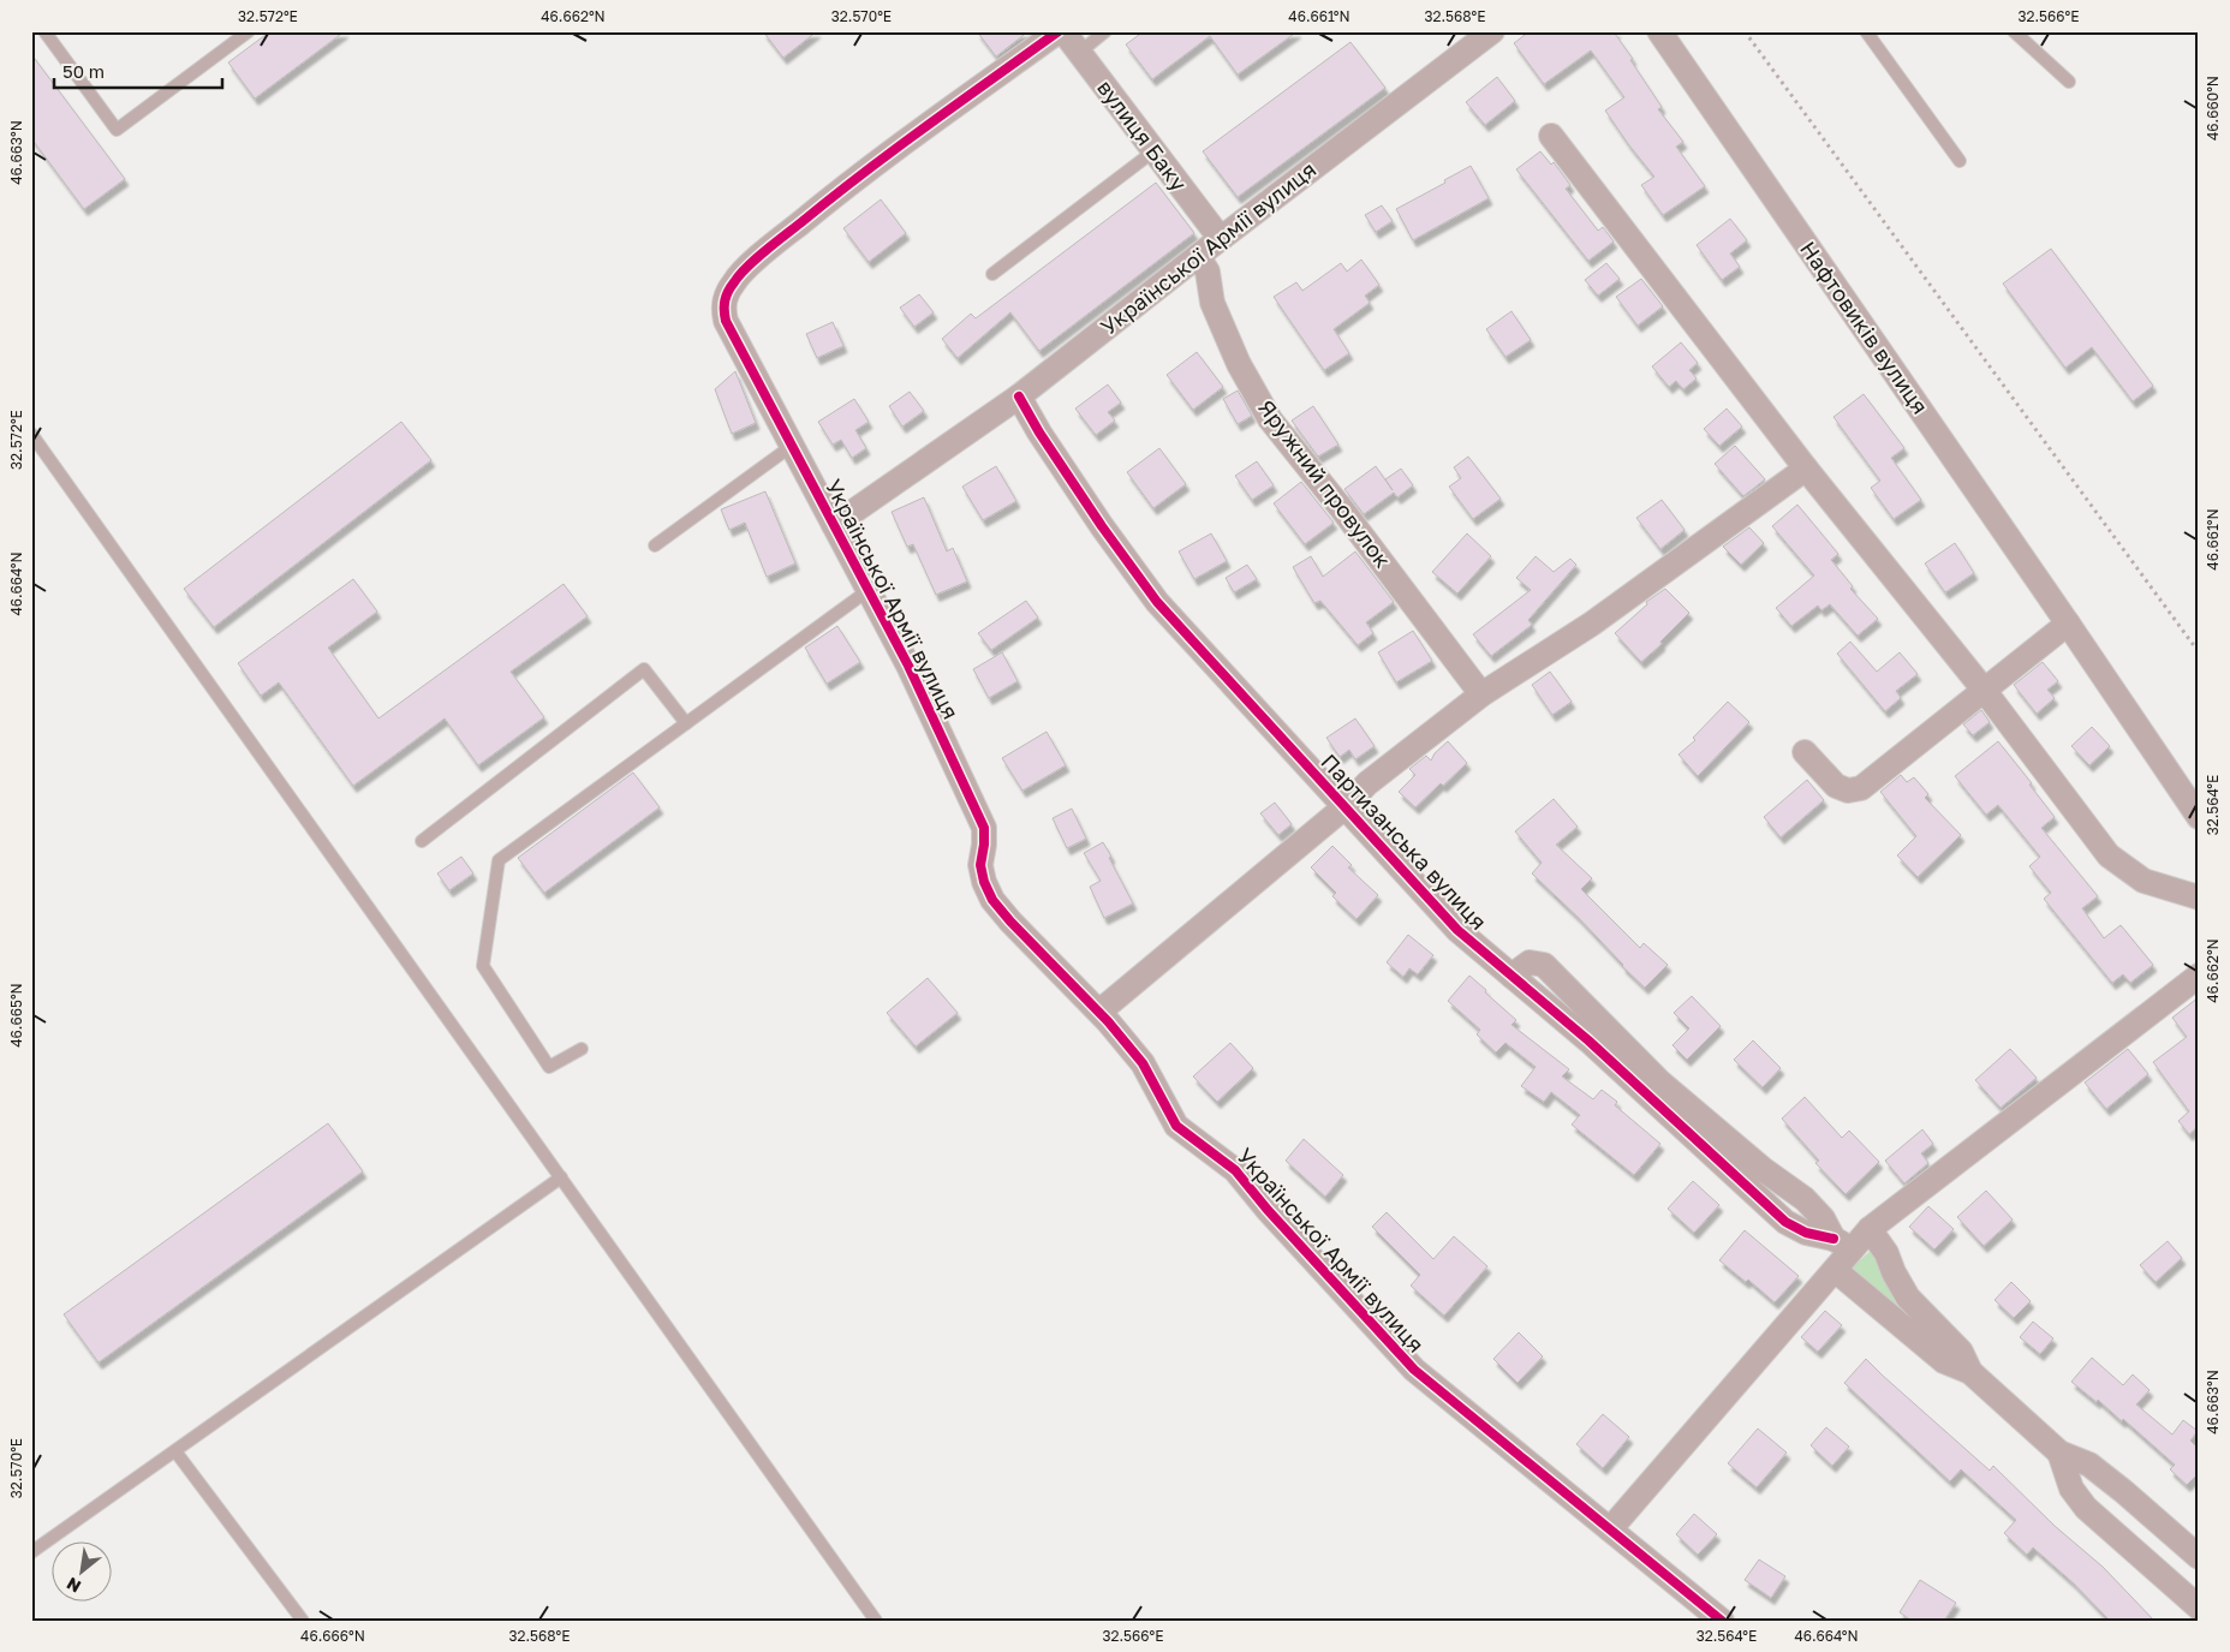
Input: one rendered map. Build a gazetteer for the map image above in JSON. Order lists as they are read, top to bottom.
{
  "streets": {
    "street": [
      "вулиця Баку",
      "Української Армії вулиця",
      "Нафтовиків вулиця",
      "Яружний провулок",
      "Партизанська вулиця"
    ]
  },
  "crossings": [
    ["вулиця Баку", "Української Армії вулиця"],
    ["Української Армії вулиця", "Яружний провулок"],
    ["Української Армії вулиця", "Партизанська вулиця"]
  ],
  "scale_bar": "50 m",
  "north": "bottom left",
  "coordinates": [
    "32.572°E",
    "46.662°N",
    "32.570°E",
    "46.661°N",
    "32.568°E",
    "32.566°E",
    "46.660°N",
    "46.663°N",
    "46.664°N",
    "32.564°E",
    "46.665°N",
    "46.666°N"
  ]
}
